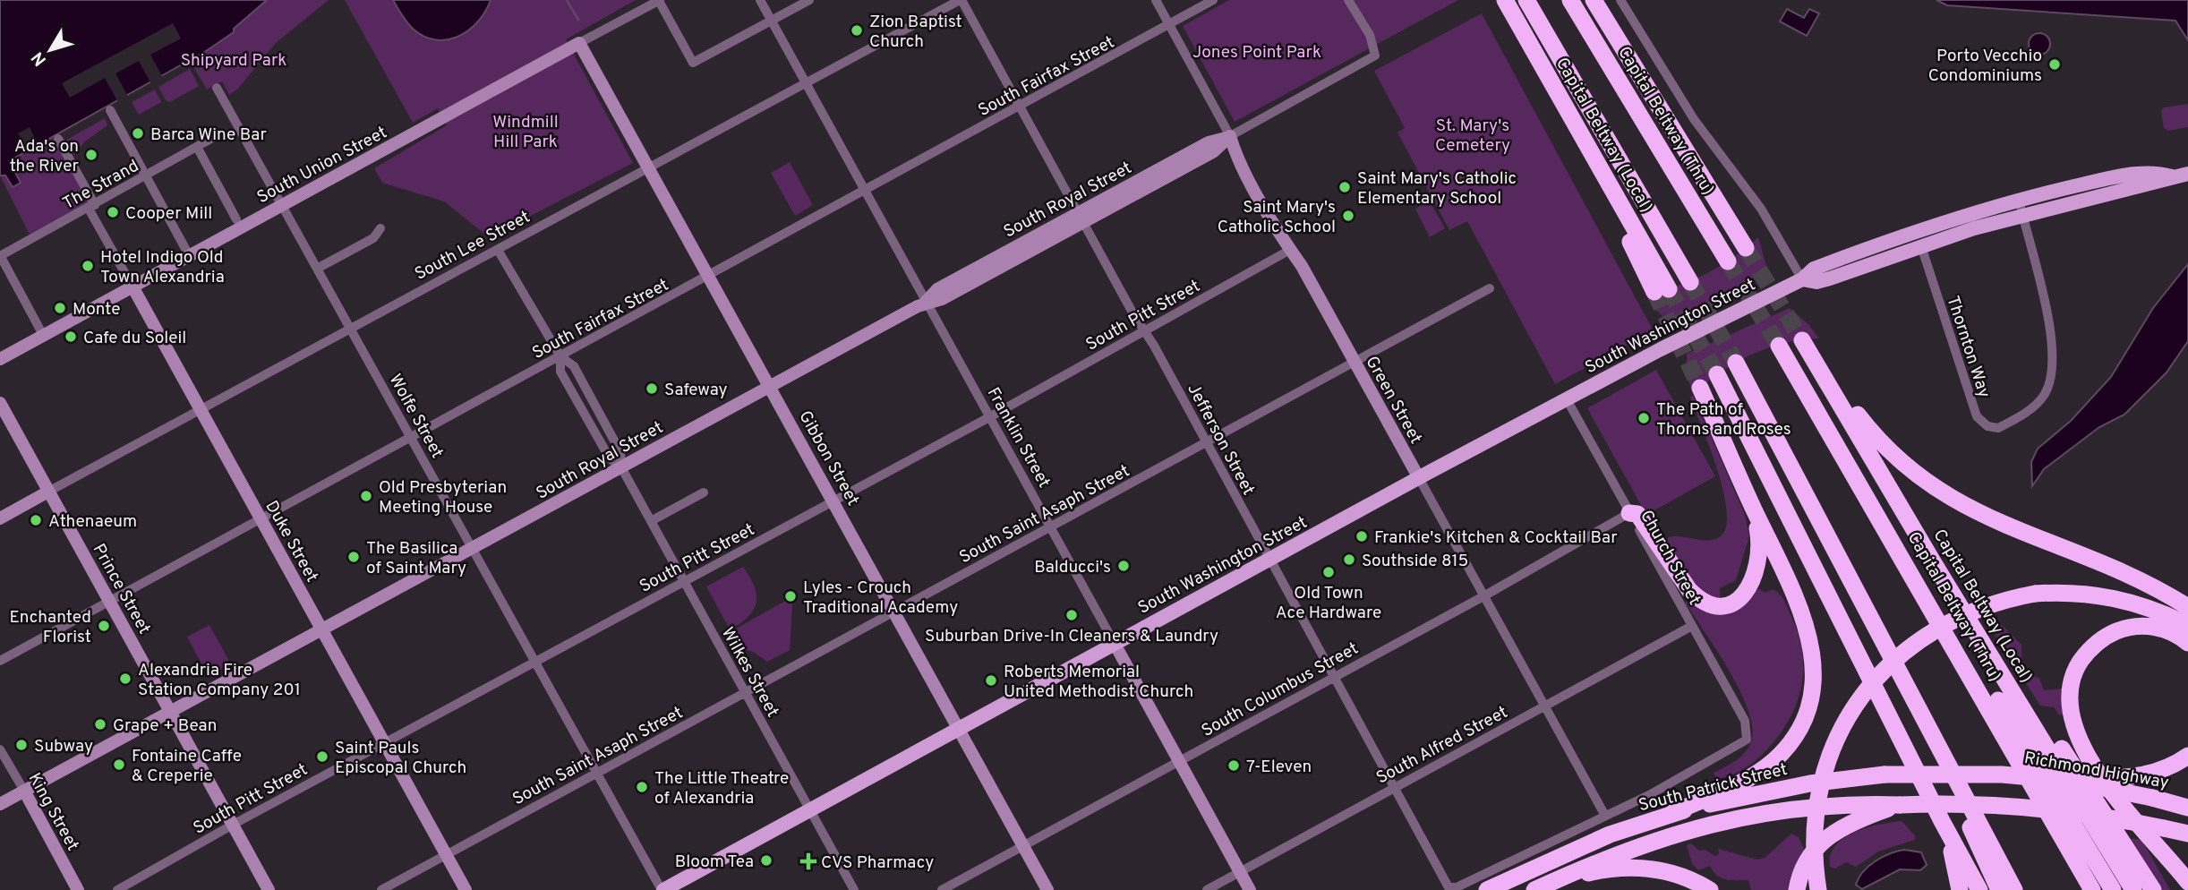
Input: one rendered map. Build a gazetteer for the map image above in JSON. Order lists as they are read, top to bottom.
{
  "streets": {
    "highway": [
      "Capital Beltway (Thru)",
      "Capital Beltway (Local)",
      "Richmond Highway",
      "South Patrick Street"
    ],
    "main road": ["South Washington Street"],
    "street": [
      "South Fairfax Street",
      "South Union Street",
      "The Strand",
      "South Royal Street",
      "South Lee Street",
      "South Pitt Street",
      "Thornton Way",
      "Green Street",
      "Wolfe Street",
      "Franklin Street",
      "Jefferson Street",
      "Gibbon Street",
      "South Saint Asaph Street",
      "Duke Street",
      "Church Street",
      "Prince Street",
      "Wilkes Street",
      "South Columbus Street",
      "South Alfred Street",
      "King Street"
    ]
  },
  "crossings": [
    ["South Fairfax Street", "Green Street"],
    ["South Fairfax Street", "Wolfe Street"],
    ["South Fairfax Street", "Franklin Street"],
    ["South Fairfax Street", "Jefferson Street"],
    ["South Fairfax Street", "Gibbon Street"],
    ["South Fairfax Street", "Duke Street"],
    ["South Fairfax Street", "Prince Street"],
    ["South Fairfax Street", "Wilkes Street"],
    ["South Union Street", "Wolfe Street"],
    ["South Union Street", "Gibbon Street"],
    ["South Union Street", "Duke Street"],
    ["The Strand", "Duke Street"],
    ["South Royal Street", "Green Street"],
    ["South Royal Street", "Wolfe Street"],
    ["South Royal Street", "Franklin Street"],
    ["South Royal Street", "Jefferson Street"],
    ["South Royal Street", "Gibbon Street"],
    ["South Royal Street", "Duke Street"],
    ["South Royal Street", "Prince Street"],
    ["South Royal Street", "Wilkes Street"],
    ["South Royal Street", "King Street"],
    ["South Lee Street", "Wolfe Street"],
    ["South Lee Street", "Franklin Street"],
    ["South Lee Street", "Jefferson Street"],
    ["South Lee Street", "Gibbon Street"],
    ["South Lee Street", "Duke Street"],
    ["South Lee Street", "Prince Street"],
    ["South Lee Street", "Wilkes Street"],
    ["South Pitt Street", "Green Street"],
    ["South Pitt Street", "Wolfe Street"],
    ["South Pitt Street", "Franklin Street"],
    ["South Pitt Street", "Jefferson Street"],
    ["South Pitt Street", "Gibbon Street"],
    ["South Pitt Street", "Duke Street"],
    ["South Pitt Street", "Prince Street"],
    ["South Pitt Street", "Wilkes Street"],
    ["South Washington Street", "Thornton Way"],
    ["South Washington Street", "Green Street"],
    ["South Washington Street", "Wolfe Street"],
    ["South Washington Street", "Franklin Street"],
    ["South Washington Street", "Jefferson Street"],
    ["South Washington Street", "Gibbon Street"],
    ["South Washington Street", "Church Street"],
    ["South Washington Street", "Wilkes Street"],
    ["Green Street", "South Saint Asaph Street"],
    ["Green Street", "South Columbus Street"],
    ["Green Street", "South Alfred Street"],
    ["Green Street", "South Patrick Street"],
    ["Wolfe Street", "South Saint Asaph Street"],
    ["Franklin Street", "South Saint Asaph Street"],
    ["Franklin Street", "South Columbus Street"],
    ["Franklin Street", "South Alfred Street"],
    ["Jefferson Street", "South Saint Asaph Street"],
    ["Jefferson Street", "South Columbus Street"],
    ["Jefferson Street", "South Alfred Street"],
    ["Jefferson Street", "South Patrick Street"],
    ["Gibbon Street", "South Saint Asaph Street"],
    ["Gibbon Street", "South Columbus Street"],
    ["South Saint Asaph Street", "Duke Street"],
    ["South Saint Asaph Street", "Wilkes Street"],
    ["Church Street", "South Columbus Street"],
    ["Church Street", "South Alfred Street"],
    ["Church Street", "South Patrick Street"],
    ["Richmond Highway", "South Patrick Street"]
  ],
  "parks": [
    "Jones Point Park",
    "Shipyard Park",
    "Windmill Hill Park",
    "St. Mary's Cemetery"
  ],
  "places": {
    "other": [
      "Zion Baptist Church",
      "Porto Vecchio Condominiums",
      "Barca Wine Bar",
      "Ada's on the River",
      "Saint Mary's Catholic Elementary School",
      "Cooper Mill",
      "Saint Mary's Catholic School",
      "Hotel Indigo Old Town Alexandria",
      "Monte",
      "Cafe du Soleil",
      "Safeway",
      "The Path of Thorns and Roses",
      "Old Presbyterian Meeting House",
      "Athenaeum",
      "Frankie's Kitchen & Cocktail Bar",
      "The Basilica of Saint Mary",
      "Southside 815",
      "Balducci's",
      "Old Town Ace Hardware",
      "Lyles - Crouch Traditional Academy",
      "Suburban Drive-In Cleaners & Laundry",
      "Enchanted Florist",
      "Alexandria Fire Station Company 201",
      "Roberts Memorial United Methodist Church",
      "Grape + Bean",
      "Subway",
      "Saint Pauls Episcopal Church",
      "Fontaine Caffe & Creperie",
      "7-Eleven",
      "The Little Theatre of Alexandria",
      "Bloom Tea"
    ],
    "health": ["CVS Pharmacy"]
  },
  "north": "bottom left"
}
